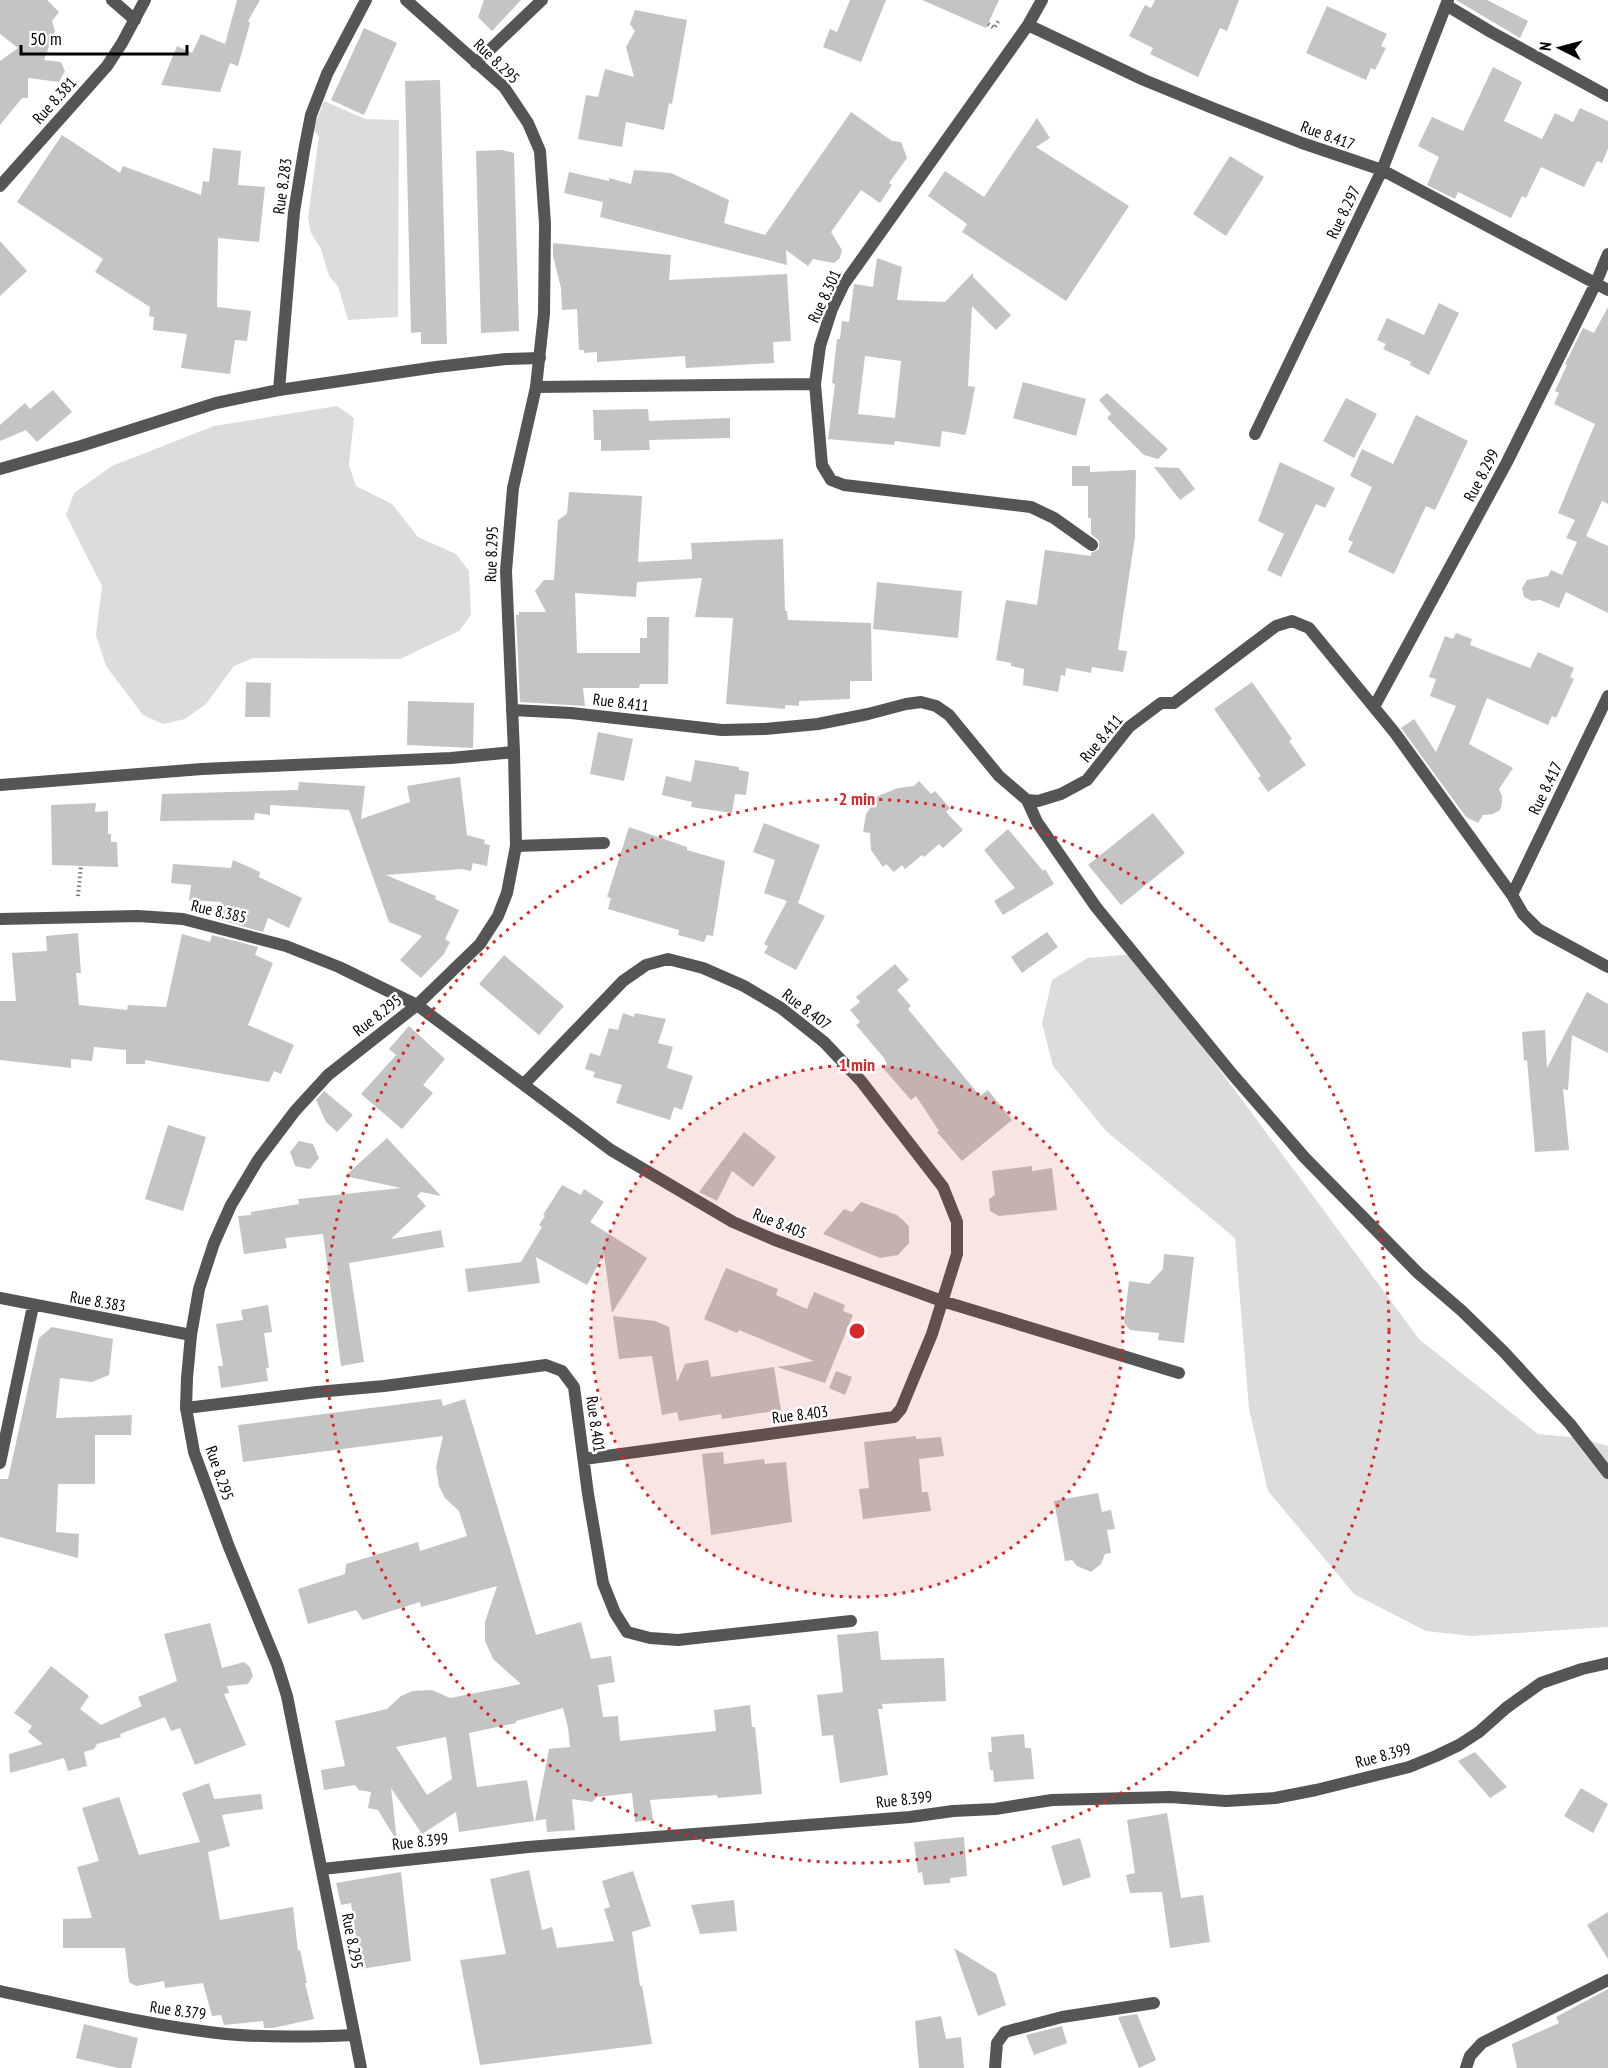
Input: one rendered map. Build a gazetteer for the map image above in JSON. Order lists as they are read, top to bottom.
{
  "streets": {
    "street": [
      "Rue 8.295",
      "Rue 8.381",
      "Rue 8.417",
      "Rue 8.283",
      "Rue 8.297",
      "Rue 8.301",
      "Rue 8.299",
      "Rue 8.411",
      "Rue 8.385",
      "Rue 8.407",
      "Rue 8.405",
      "Rue 8.383",
      "Rue 8.403",
      "Rue 8.401",
      "Rue 8.399",
      "Rue 8.379"
    ]
  },
  "crossings": [
    ["Rue 8.295", "Rue 8.411"],
    ["Rue 8.295", "Rue 8.385"],
    ["Rue 8.295", "Rue 8.405"],
    ["Rue 8.295", "Rue 8.383"],
    ["Rue 8.295", "Rue 8.401"],
    ["Rue 8.295", "Rue 8.399"],
    ["Rue 8.295", "Rue 8.379"],
    ["Rue 8.417", "Rue 8.297"],
    ["Rue 8.417", "Rue 8.301"],
    ["Rue 8.417", "Rue 8.299"],
    ["Rue 8.417", "Rue 8.411"],
    ["Rue 8.299", "Rue 8.411"],
    ["Rue 8.385", "Rue 8.405"],
    ["Rue 8.407", "Rue 8.405"],
    ["Rue 8.407", "Rue 8.403"],
    ["Rue 8.405", "Rue 8.403"],
    ["Rue 8.403", "Rue 8.401"]
  ],
  "scale_bar": "50 m",
  "north": "left",
  "rings": ["2 min", "1 min"]
}
